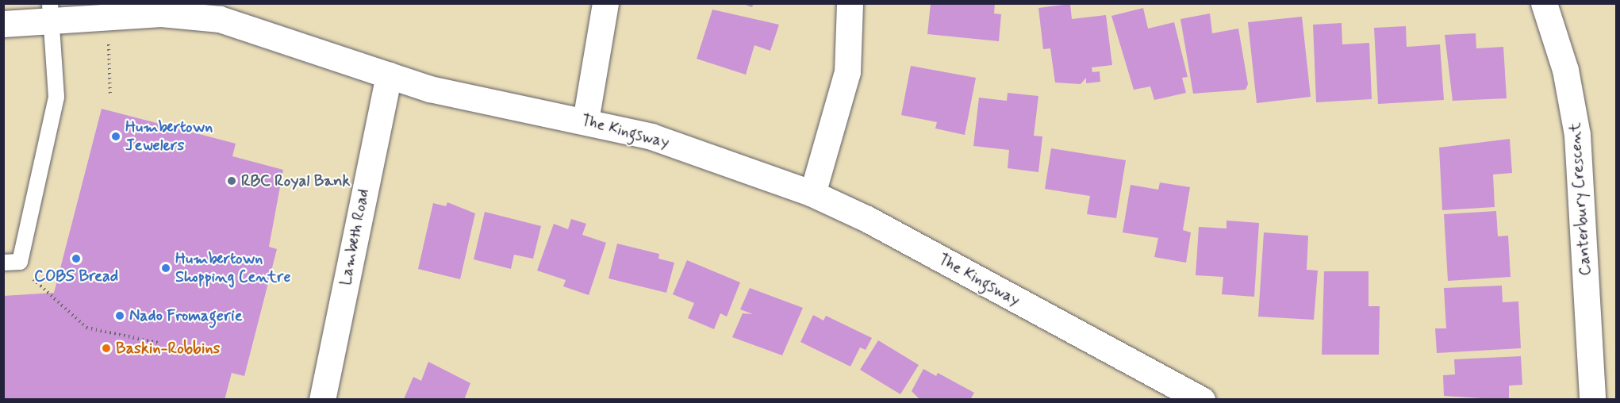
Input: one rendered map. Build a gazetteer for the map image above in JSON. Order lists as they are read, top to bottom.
{
  "streets": {
    "street": ["The Kingsway", "Canterbury Crescent", "Lambeth Road"]
  },
  "crossings": [
    ["The Kingsway", "Lambeth Road"]
  ],
  "places": [
    "Humbertown Jewelers",
    "RBC Royal Bank",
    "COBS Bread",
    "Humbertown Shopping Centre",
    "Nado Fromagerie",
    "Baskin-Robbins"
  ]
}
